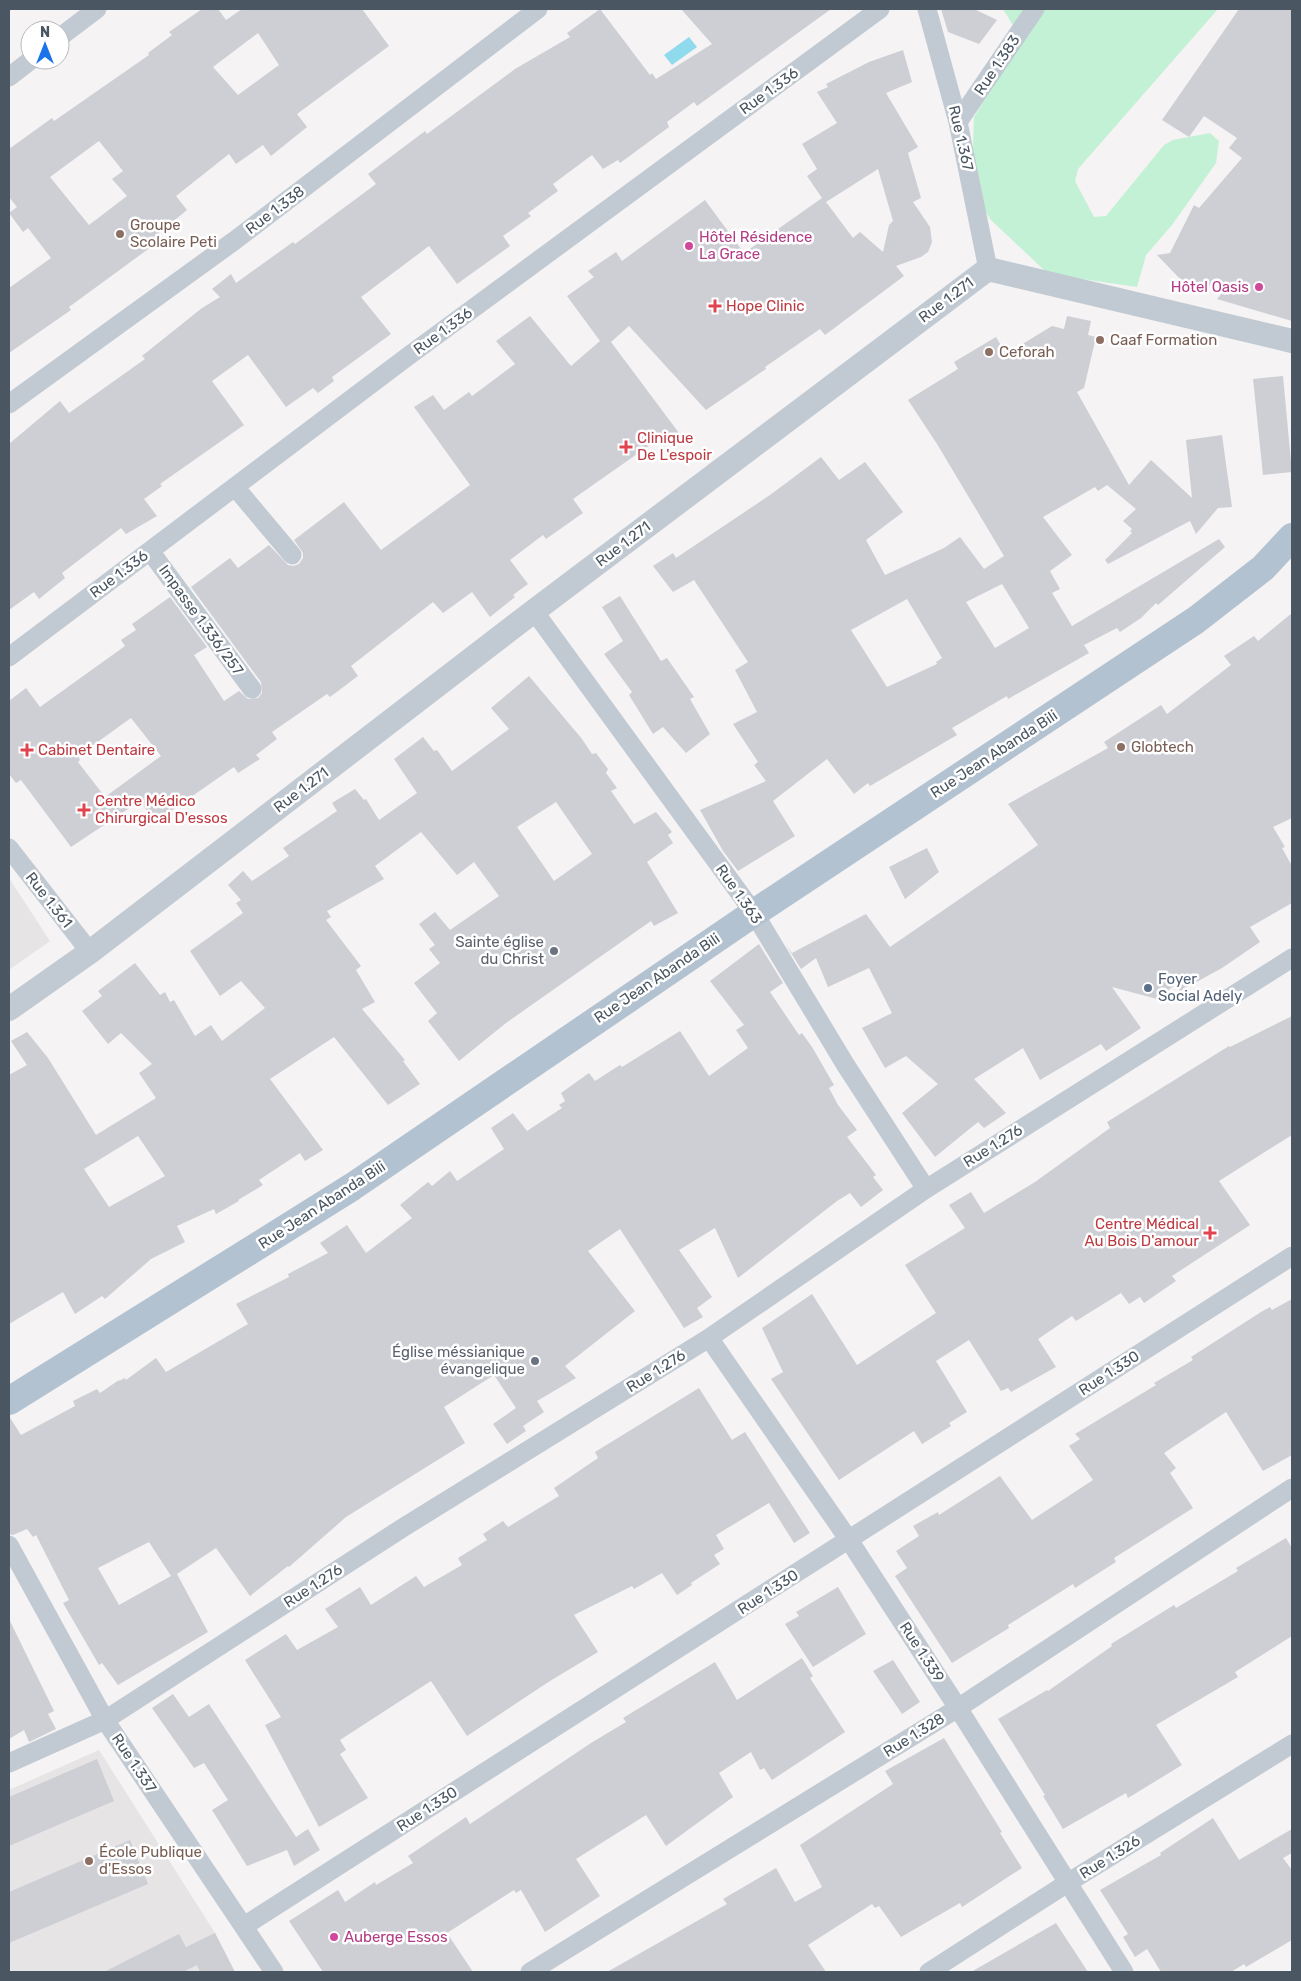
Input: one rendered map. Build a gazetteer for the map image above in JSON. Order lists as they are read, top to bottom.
{
  "streets": {
    "main road": ["Rue Jean Abanda Bili"],
    "street": [
      "Rue 1.383",
      "Rue 1.336",
      "Rue 1.367",
      "Rue 1.338",
      "Rue 1.271",
      "Impasse 1.336/257",
      "Rue 1.363",
      "Rue 1.361",
      "Rue 1.276",
      "Rue 1.330",
      "Rue 1.339",
      "Rue 1.328",
      "Rue 1.337",
      "Rue 1.326"
    ]
  },
  "crossings": [
    ["Rue 1.383", "Rue 1.367"],
    ["Rue 1.336", "Impasse 1.336/257"],
    ["Rue 1.367", "Rue 1.271"],
    ["Rue 1.271", "Rue 1.363"],
    ["Rue 1.271", "Rue 1.361"],
    ["Rue Jean Abanda Bili", "Rue 1.363"],
    ["Rue 1.363", "Rue 1.276"],
    ["Rue 1.276", "Rue 1.339"],
    ["Rue 1.276", "Rue 1.337"],
    ["Rue 1.330", "Rue 1.339"],
    ["Rue 1.330", "Rue 1.337"],
    ["Rue 1.339", "Rue 1.328"],
    ["Rue 1.339", "Rue 1.326"]
  ],
  "places": {
    "other": [
      "Groupe Scolaire Peti",
      "Hôtel Résidence La Grace",
      "Hôtel Oasis",
      "Caaf Formation",
      "Ceforah",
      "Globtech",
      "Sainte église du Christ",
      "Foyer Social Adely",
      "Église méssianique évangelique",
      "École Publique d'Essos",
      "Auberge Essos"
    ],
    "health": [
      "Hope Clinic",
      "Clinique De L'espoir",
      "Cabinet Dentaire",
      "Centre Médico Chirurgical D'essos",
      "Centre Médical Au Bois D'amour"
    ]
  },
  "north": "top"
}
